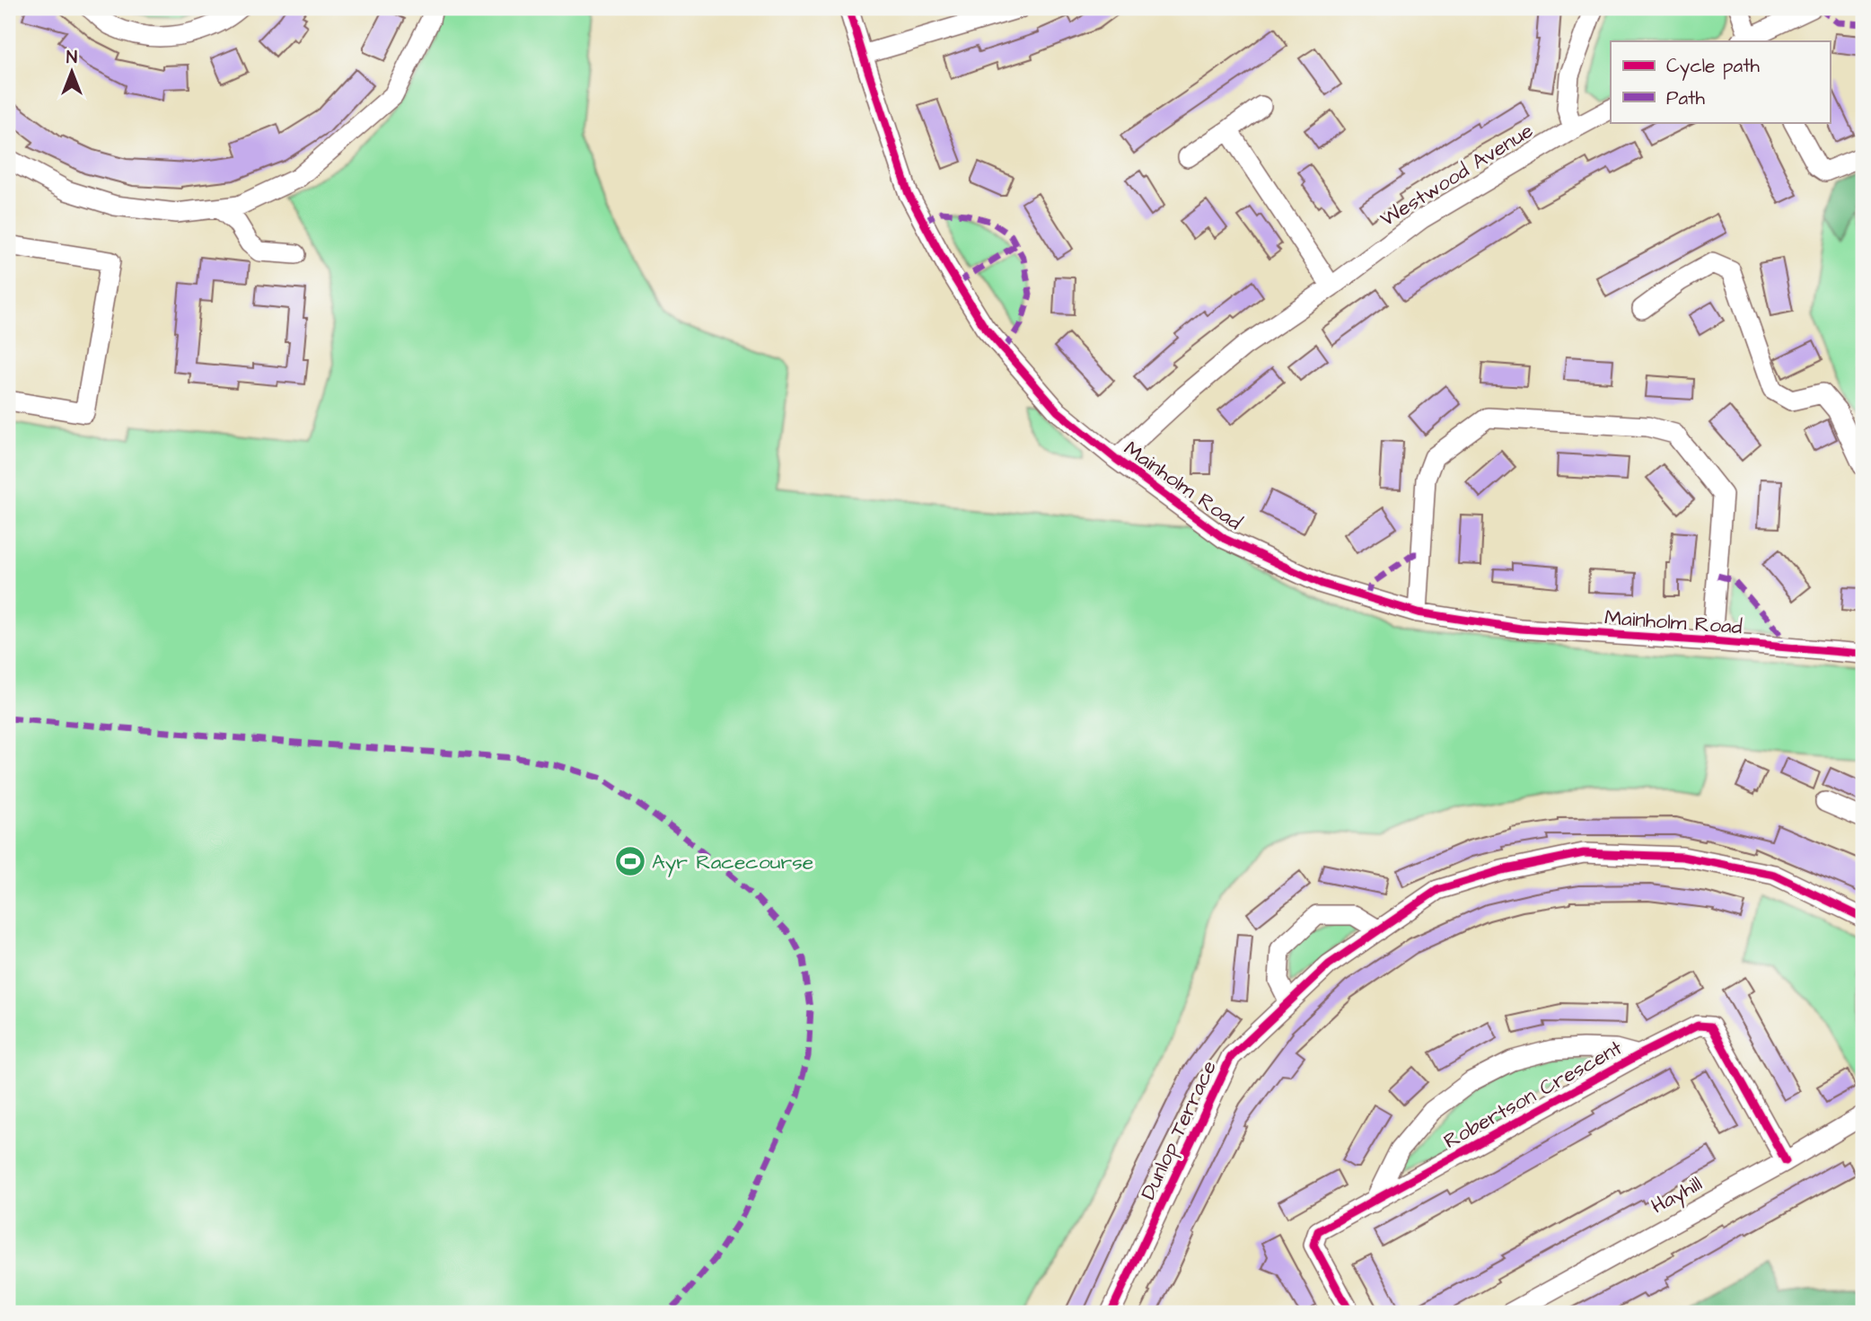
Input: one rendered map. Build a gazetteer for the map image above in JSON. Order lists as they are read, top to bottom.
{
  "streets": {
    "street": [
      "Westwood Avenue",
      "Mainholm Road",
      "Robertson Crescent",
      "Dunlop Terrace",
      "Hayhill"
    ]
  },
  "crossings": [
    ["Westwood Avenue", "Mainholm Road"],
    ["Robertson Crescent", "Hayhill"]
  ],
  "places": {
    "sports": ["Ayr Racecourse"]
  },
  "legend": ["Cycle path", "Path"],
  "north": "top"
}
